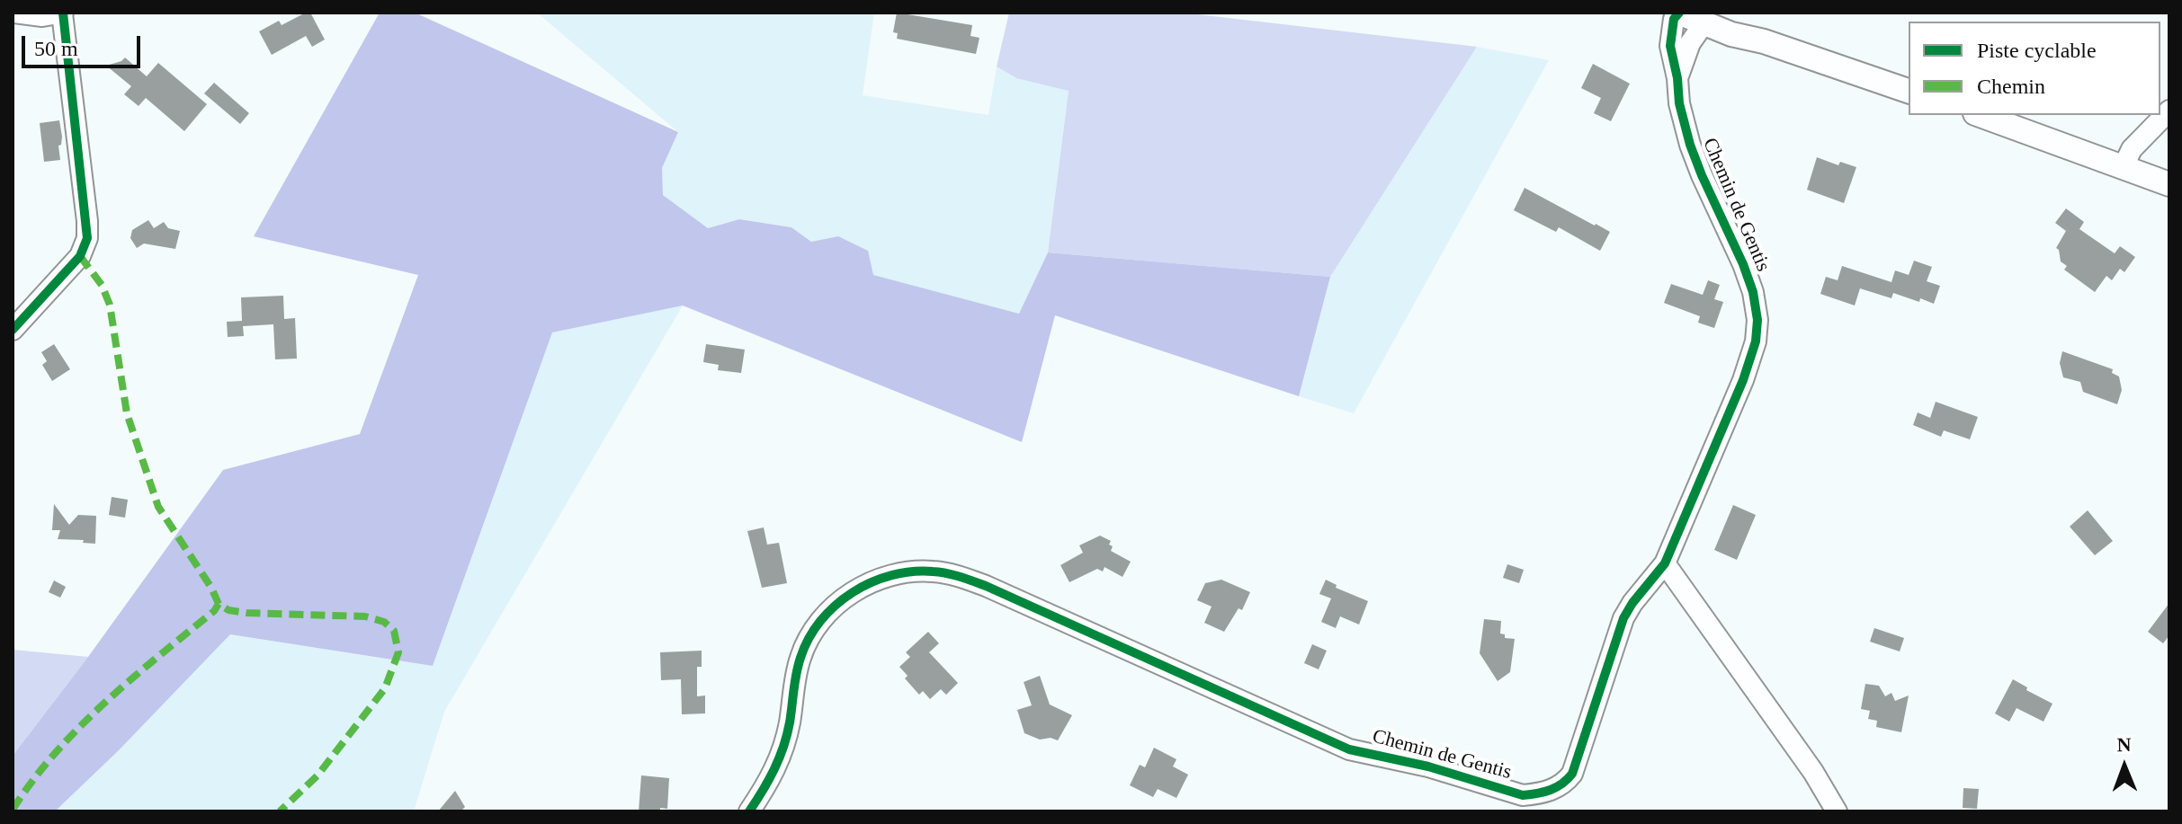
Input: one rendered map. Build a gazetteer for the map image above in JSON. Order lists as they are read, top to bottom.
{
  "streets": {
    "street": ["Chemin de Gentis"]
  },
  "legend": ["Piste cyclable", "Chemin"],
  "scale_bar": "50 m",
  "north": "top"
}
